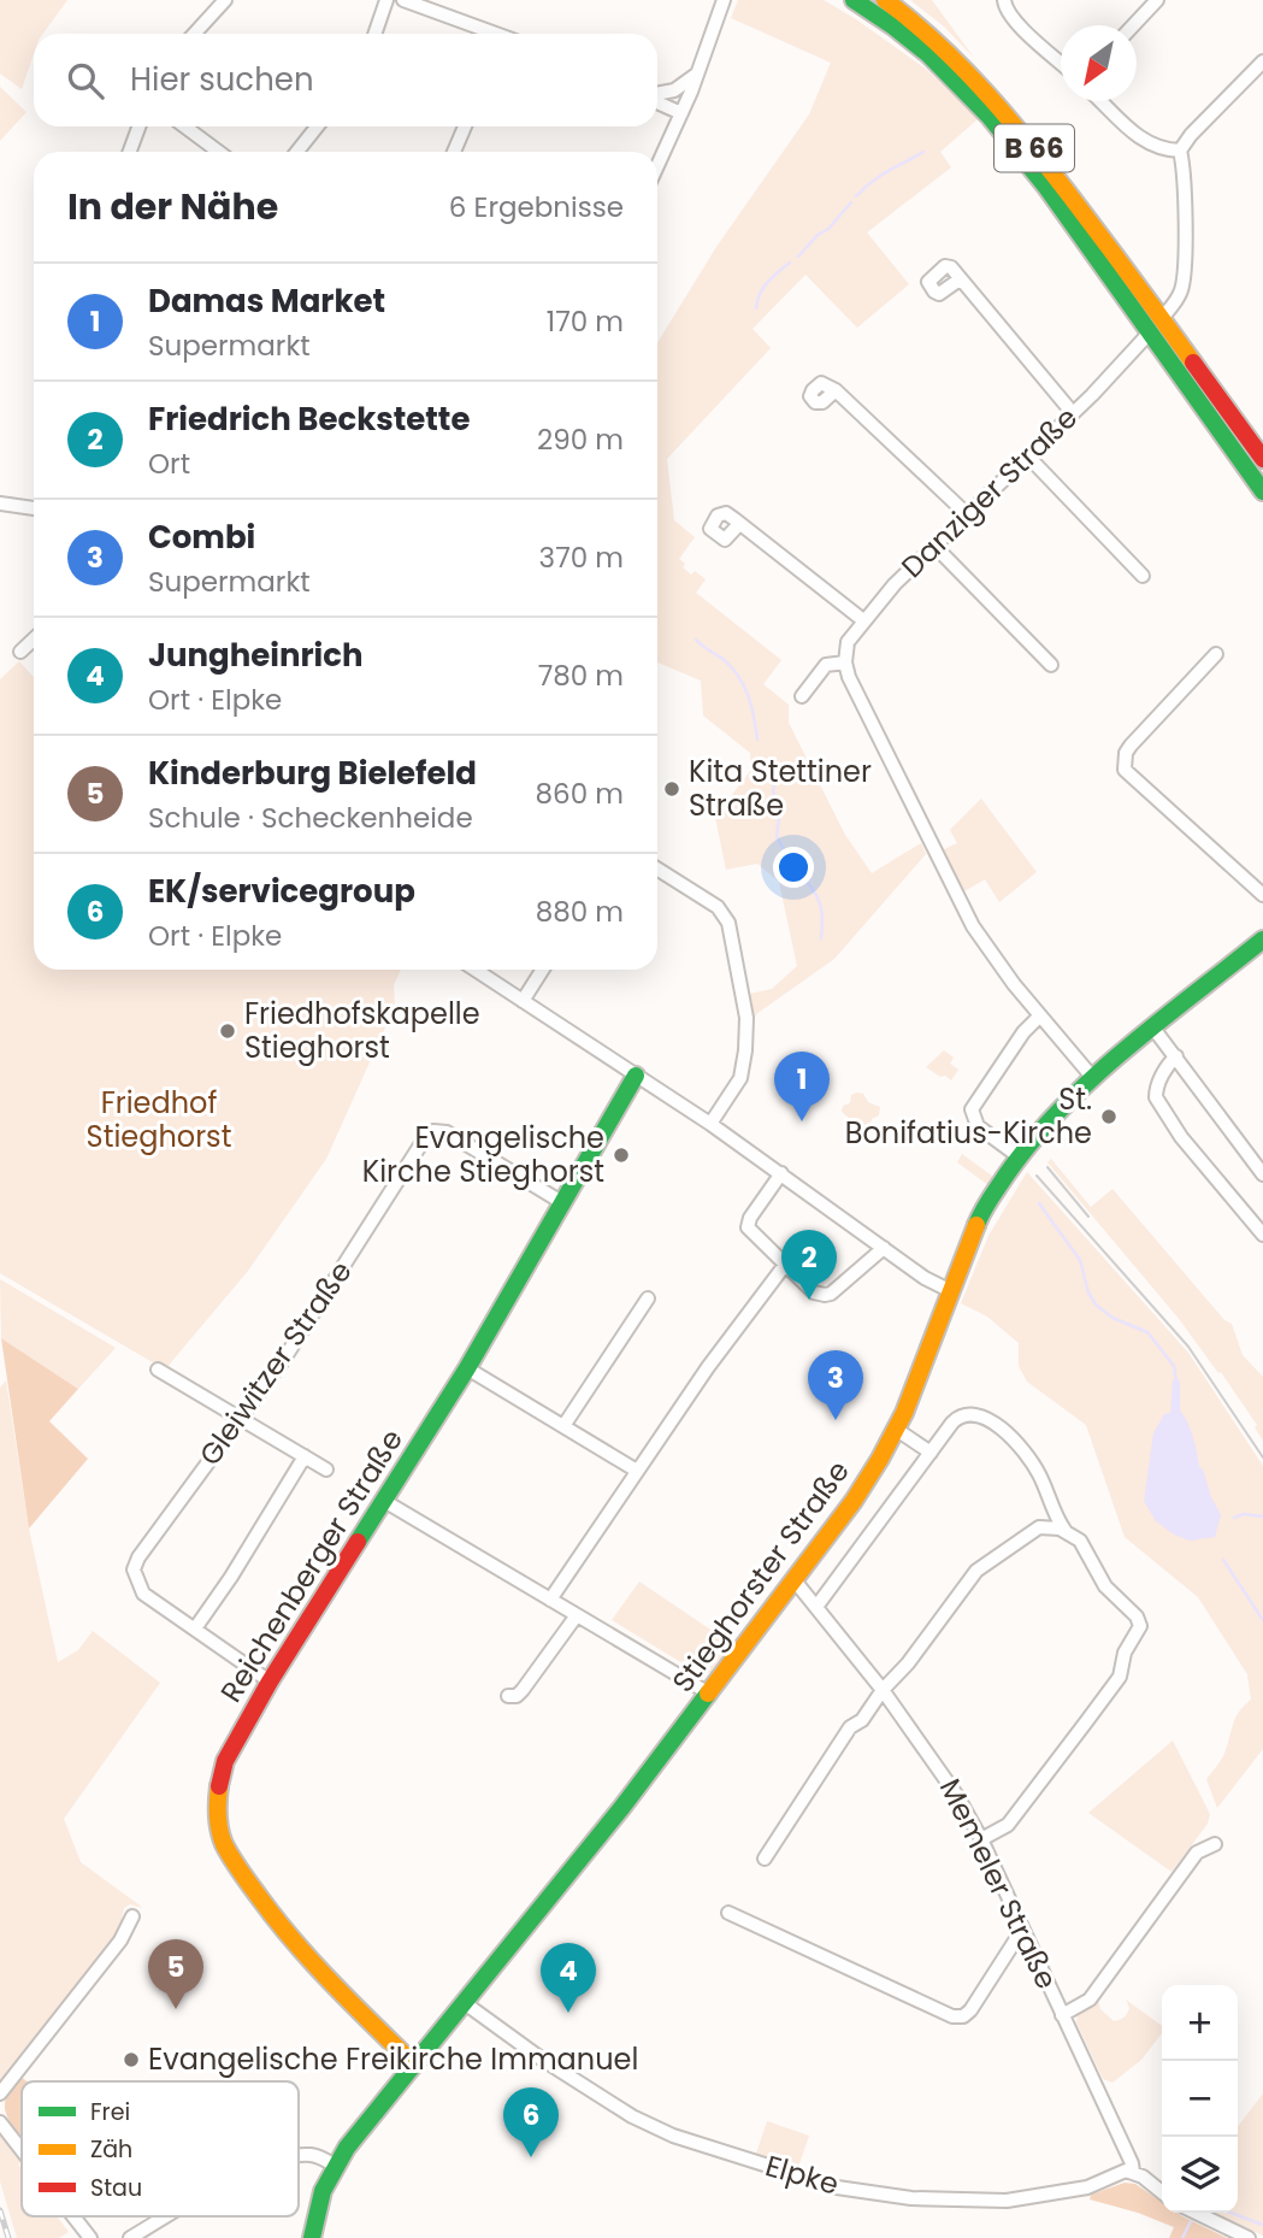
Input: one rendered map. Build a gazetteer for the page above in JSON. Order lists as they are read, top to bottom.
{
  "streets": {
    "street": [
      "B 66",
      "Danziger Straße",
      "Gleiwitzer Straße",
      "Reichenberger Straße",
      "Stieghorster Straße",
      "Memeler Straße",
      "Elpke"
    ]
  },
  "crossings": [
    ["B 66", "Danziger Straße"],
    ["Gleiwitzer Straße", "Reichenberger Straße"],
    ["Reichenberger Straße", "Stieghorster Straße"],
    ["Stieghorster Straße", "Memeler Straße"],
    ["Stieghorster Straße", "Elpke"],
    ["Memeler Straße", "Elpke"]
  ],
  "parks": ["Friedhof Stieghorst"],
  "places": [
    "Kita Stettiner Straße",
    "Friedhofskapelle Stieghorst",
    "St. Bonifatius-Kirche",
    "Evangelische Kirche Stieghorst",
    "Evangelische Freikirche Immanuel"
  ],
  "legend": ["Frei", "Zäh", "Stau"],
  "north": "bottom left",
  "page": {
    "search": "Hier suchen",
    "heading": ["In der Nähe", "6 Ergebnisse"],
    "list": [
      {
        "mark": "1",
        "name": "Damas Market",
        "note": "Supermarkt",
        "value": "170 m"
      },
      {
        "mark": "2",
        "name": "Friedrich Beckstette",
        "note": "Ort",
        "value": "290 m"
      },
      {
        "mark": "3",
        "name": "Combi",
        "note": "Supermarkt",
        "value": "370 m"
      },
      {
        "mark": "4",
        "name": "Jungheinrich",
        "note": "Ort · Elpke",
        "value": "780 m"
      },
      {
        "mark": "5",
        "name": "Kinderburg Bielefeld",
        "note": "Schule · Scheckenheide",
        "value": "860 m"
      },
      {
        "mark": "6",
        "name": "EK/servicegroup",
        "note": "Ort · Elpke",
        "value": "880 m"
      }
    ],
    "pins": [
      "1",
      "2",
      "3",
      "5",
      "4",
      "6"
    ],
    "map_buttons": ["+", "−"]
  }
}
